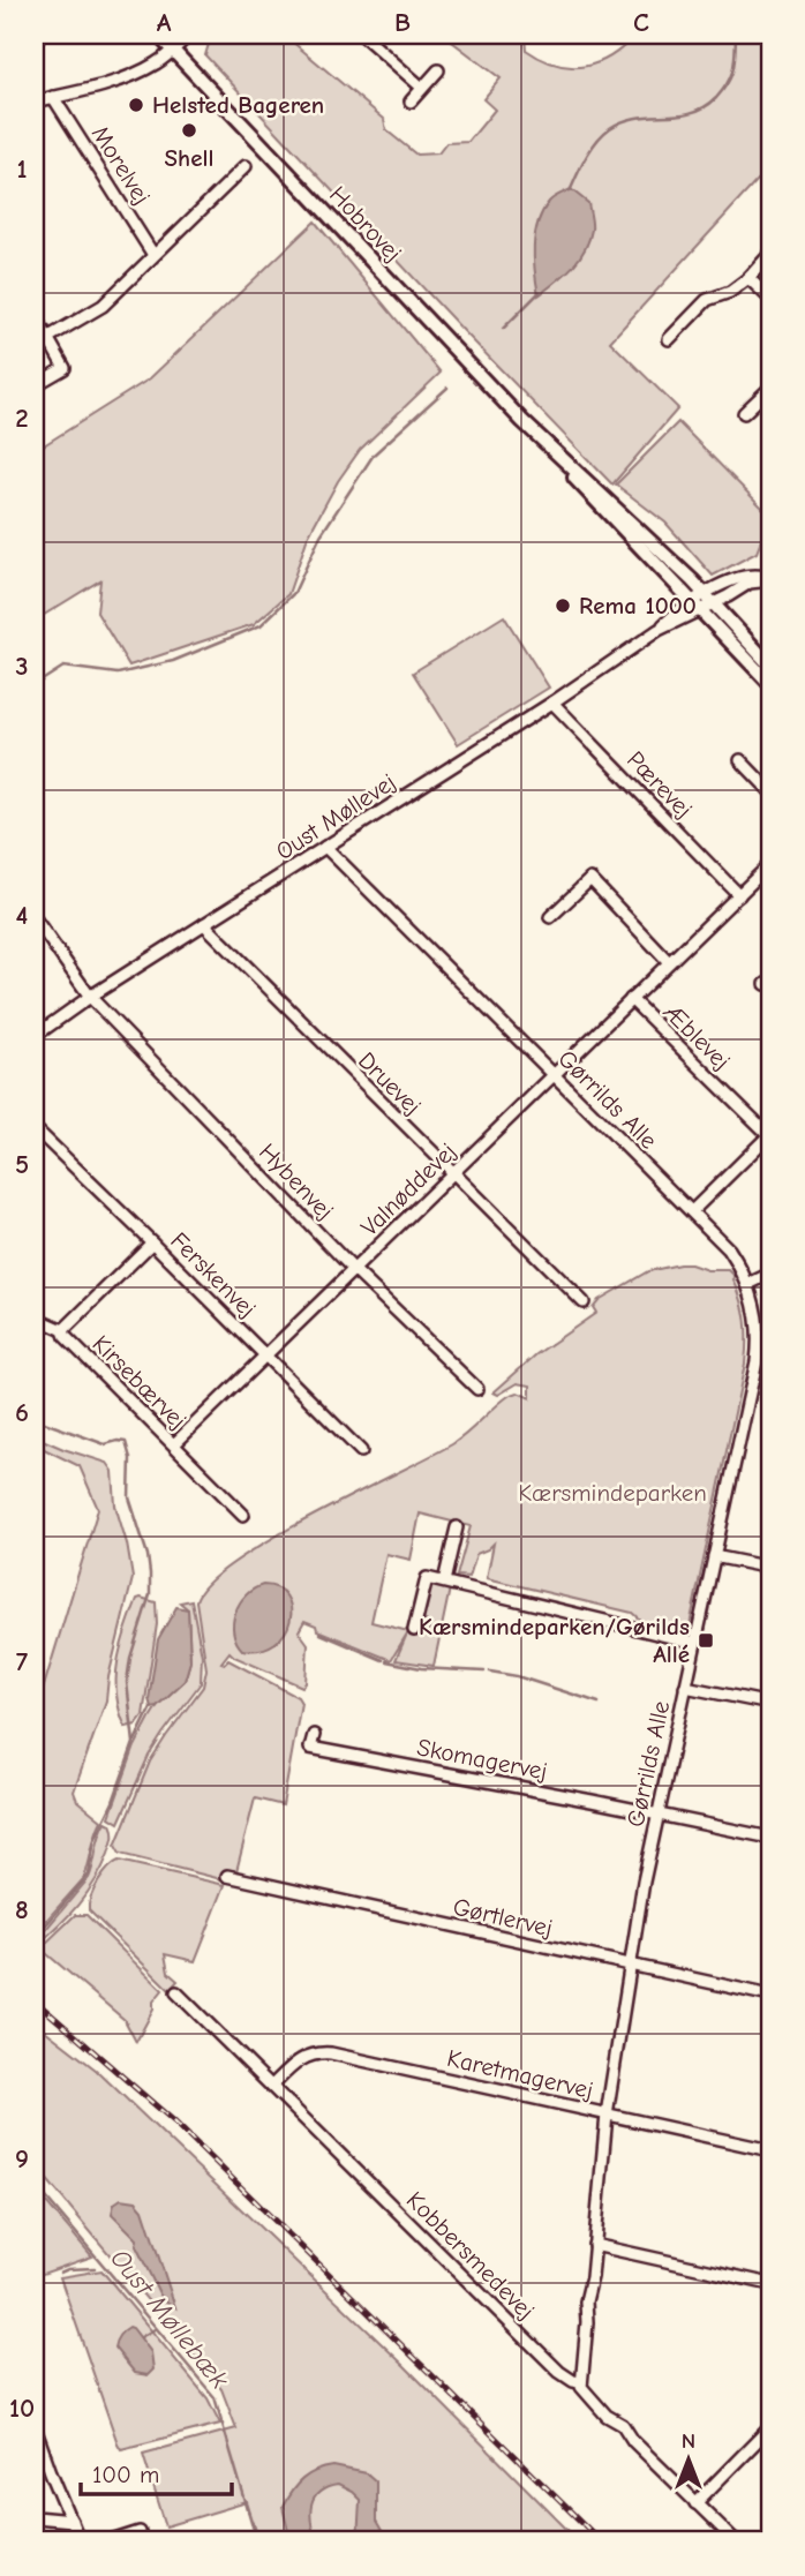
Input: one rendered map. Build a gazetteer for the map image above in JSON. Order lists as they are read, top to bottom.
{
  "streets": {
    "main road": ["Hobrovej"],
    "street": [
      "Morelvej",
      "Pærevej",
      "Oust Møllevej",
      "Æblevej",
      "Druevej",
      "Gørrilds Alle",
      "Hybenvej",
      "Valnøddevej",
      "Ferskenvej",
      "Kirsebærvej",
      "Skomagervej",
      "Gørtlervej",
      "Karetmagervej",
      "Kobbersmedevej"
    ]
  },
  "crossings": [
    ["Hobrovej", "Oust Møllevej"],
    ["Pærevej", "Oust Møllevej"],
    ["Pærevej", "Valnøddevej"],
    ["Oust Møllevej", "Druevej"],
    ["Oust Møllevej", "Gørrilds Alle"],
    ["Oust Møllevej", "Hybenvej"],
    ["Æblevej", "Valnøddevej"],
    ["Druevej", "Valnøddevej"],
    ["Gørrilds Alle", "Valnøddevej"],
    ["Gørrilds Alle", "Skomagervej"],
    ["Gørrilds Alle", "Gørtlervej"],
    ["Gørrilds Alle", "Karetmagervej"],
    ["Gørrilds Alle", "Kobbersmedevej"],
    ["Hybenvej", "Valnøddevej"],
    ["Valnøddevej", "Ferskenvej"],
    ["Valnøddevej", "Kirsebærvej"],
    ["Ferskenvej", "Kirsebærvej"],
    ["Karetmagervej", "Kobbersmedevej"]
  ],
  "water": ["Oust Møllebæk"],
  "parks": ["Kærsmindeparken"],
  "places": {
    "other": ["Helsted Bageren", "Shell", "Rema 1000"],
    "transit": ["Kærsmindeparken/Gørilds Allé"]
  },
  "scale_bar": "100 m",
  "north": "top",
  "grid": {
    "columns": ["A", "B", "C"],
    "rows": [
      "1",
      "2",
      "3",
      "4",
      "5",
      "6",
      "7",
      "8",
      "9",
      "10"
    ]
  }
}
